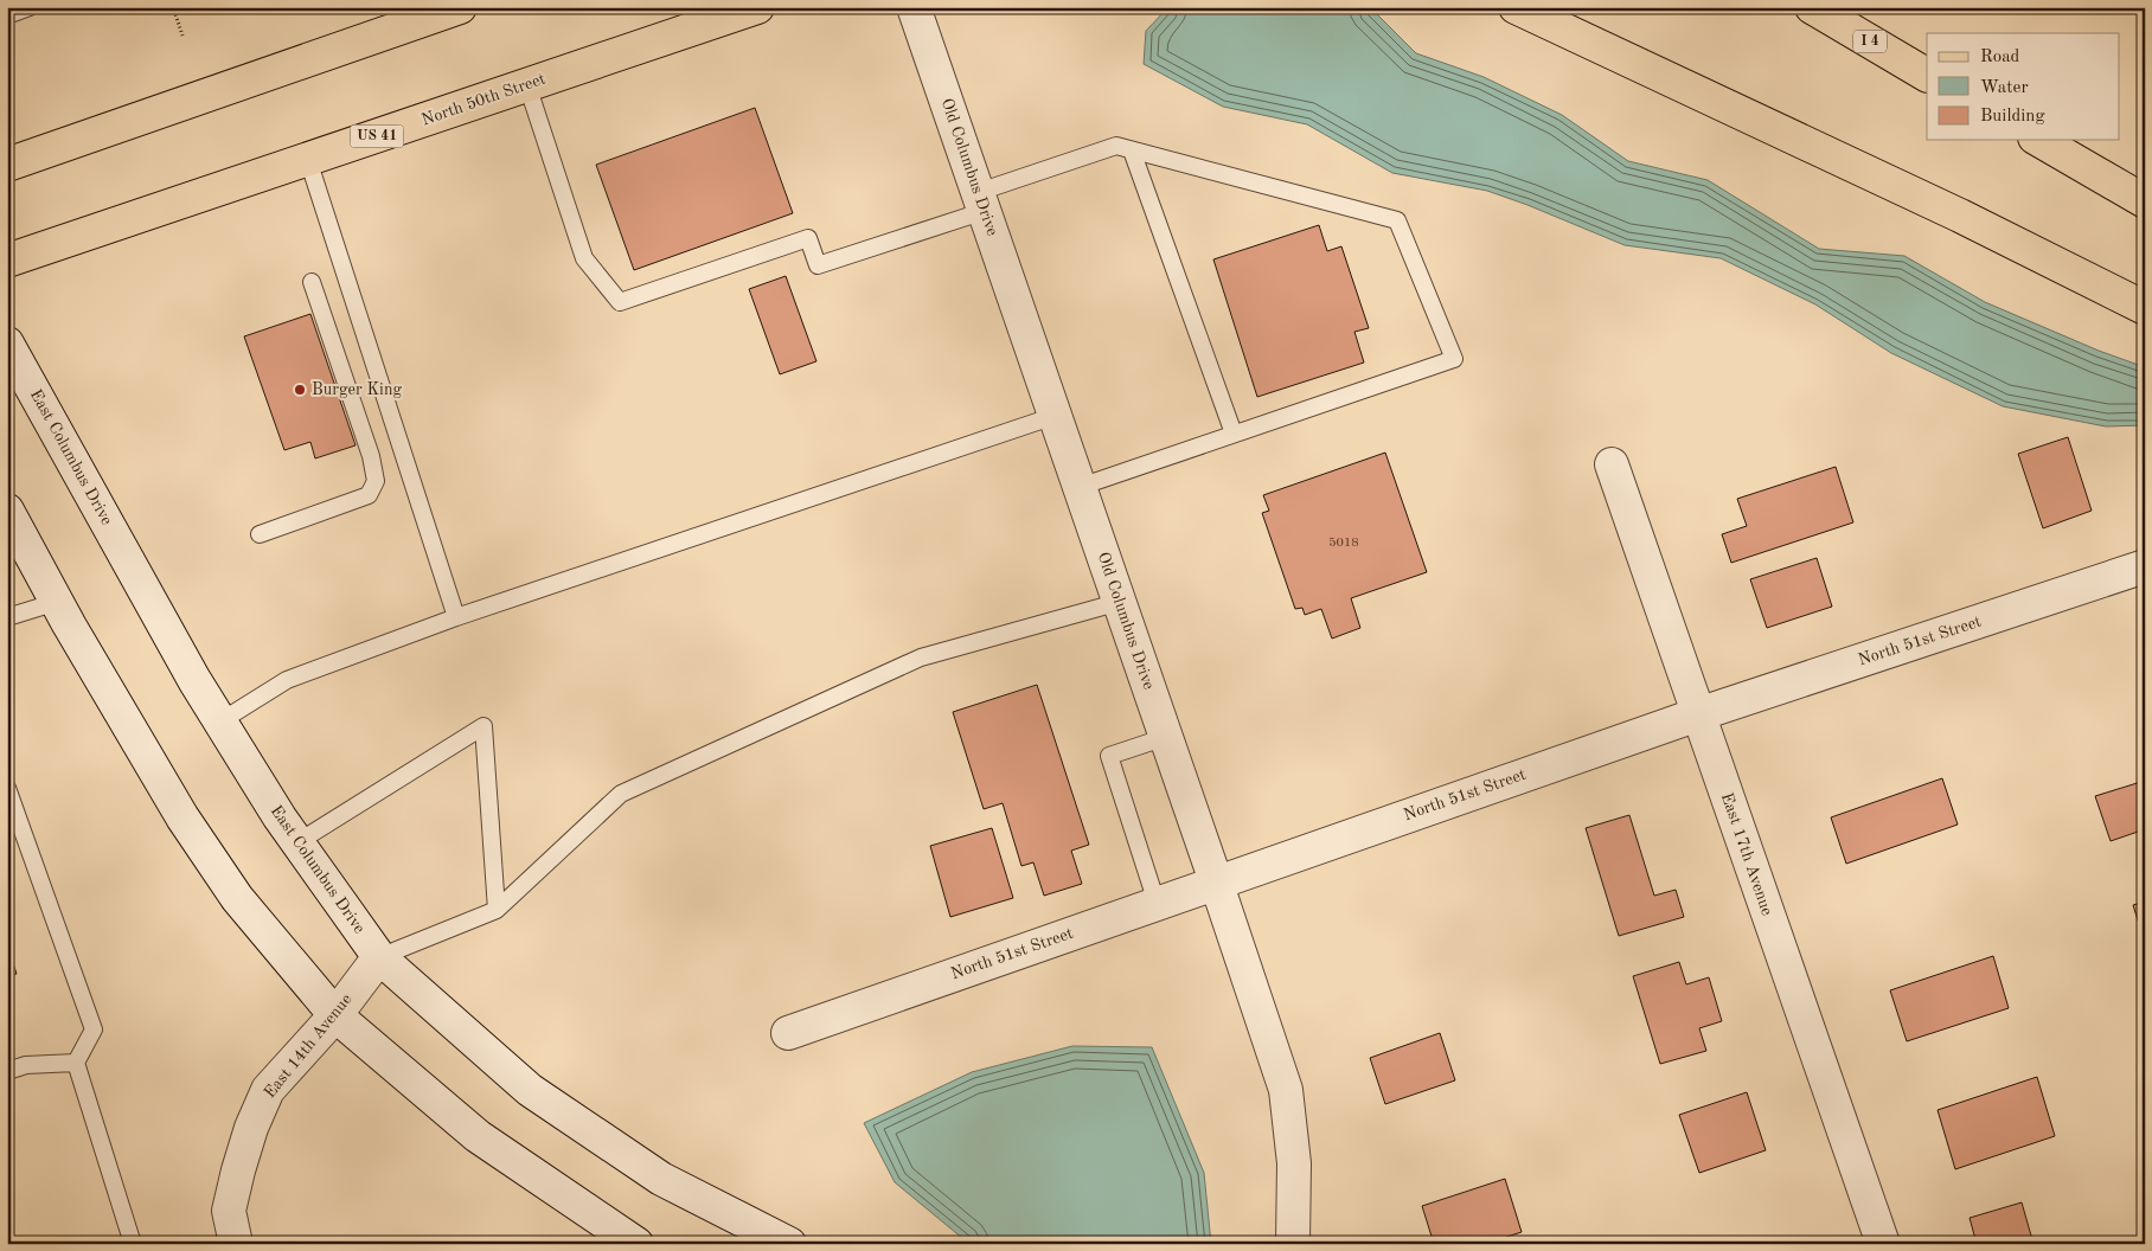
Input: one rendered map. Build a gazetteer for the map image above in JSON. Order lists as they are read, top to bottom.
{
  "streets": {
    "main road": ["I 4", "North 50th Street", "US 41"],
    "street": [
      "Old Columbus Drive",
      "East Columbus Drive",
      "North 51st Street",
      "East 17th Avenue",
      "East 14th Avenue"
    ]
  },
  "crossings": [
    ["Old Columbus Drive", "North 51st Street"],
    ["East Columbus Drive", "East 14th Avenue"],
    ["North 51st Street", "East 17th Avenue"]
  ],
  "places": ["Burger King"],
  "house_numbers": ["5018"],
  "legend": ["Road", "Water", "Building"]
}
